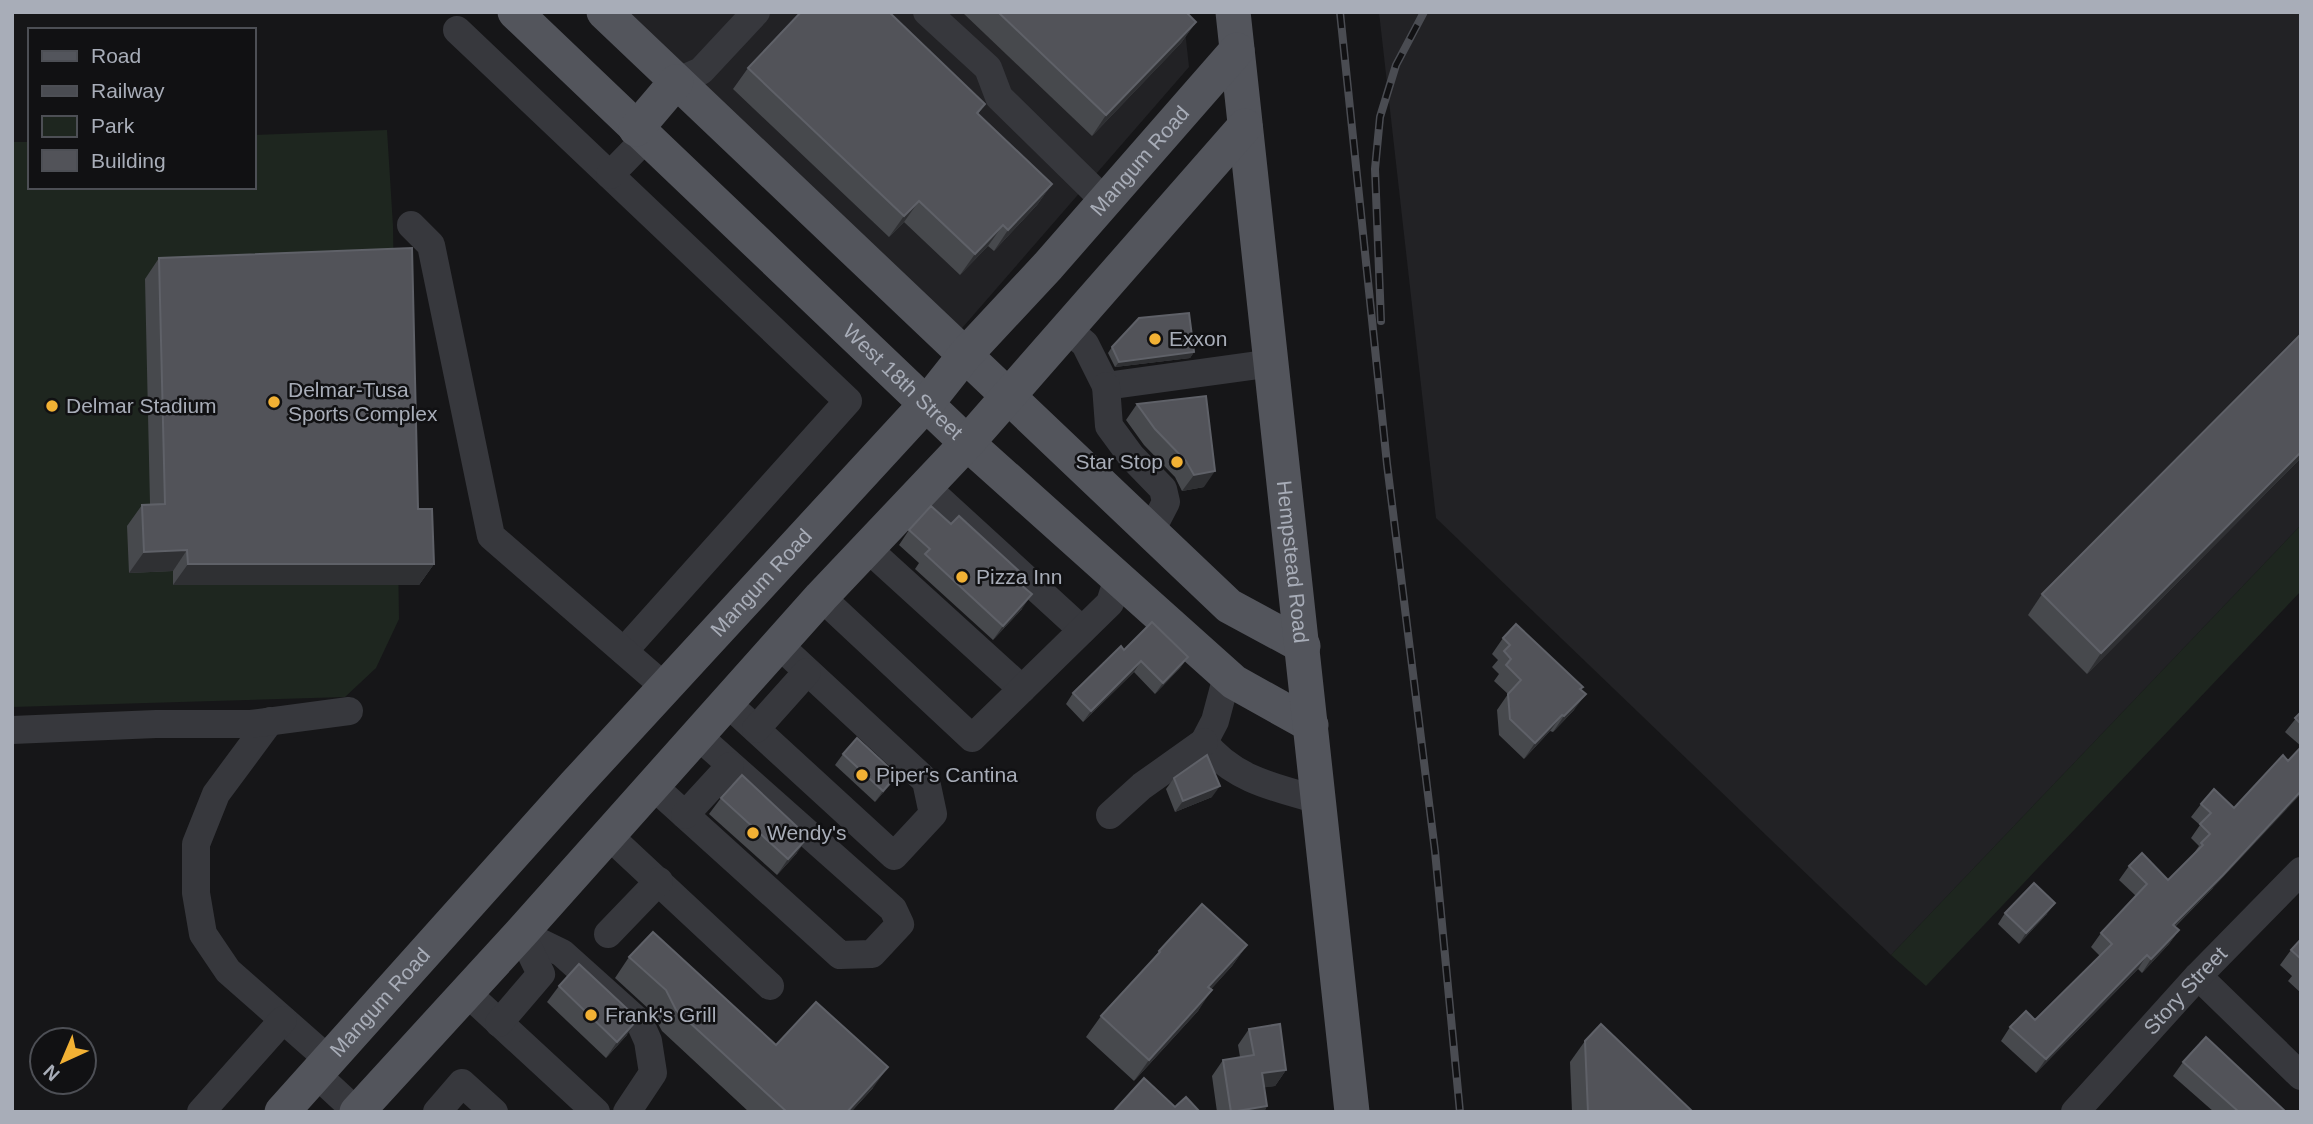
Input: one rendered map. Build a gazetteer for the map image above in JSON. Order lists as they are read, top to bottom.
{
  "streets": {
    "main road": ["Mangum Road", "West 18th Street", "Hempstead Road"],
    "street": ["Story Street"]
  },
  "crossings": [
    ["Mangum Road", "West 18th Street"],
    ["Mangum Road", "Hempstead Road"],
    ["West 18th Street", "Hempstead Road"]
  ],
  "places": [
    "Exxon",
    "Delmar-Tusa Sports Complex",
    "Delmar Stadium",
    "Star Stop",
    "Pizza Inn",
    "Piper's Cantina",
    "Wendy's",
    "Frank's Grill"
  ],
  "legend": [
    "Road",
    "Railway",
    "Park",
    "Building"
  ],
  "north": "bottom left"
}
